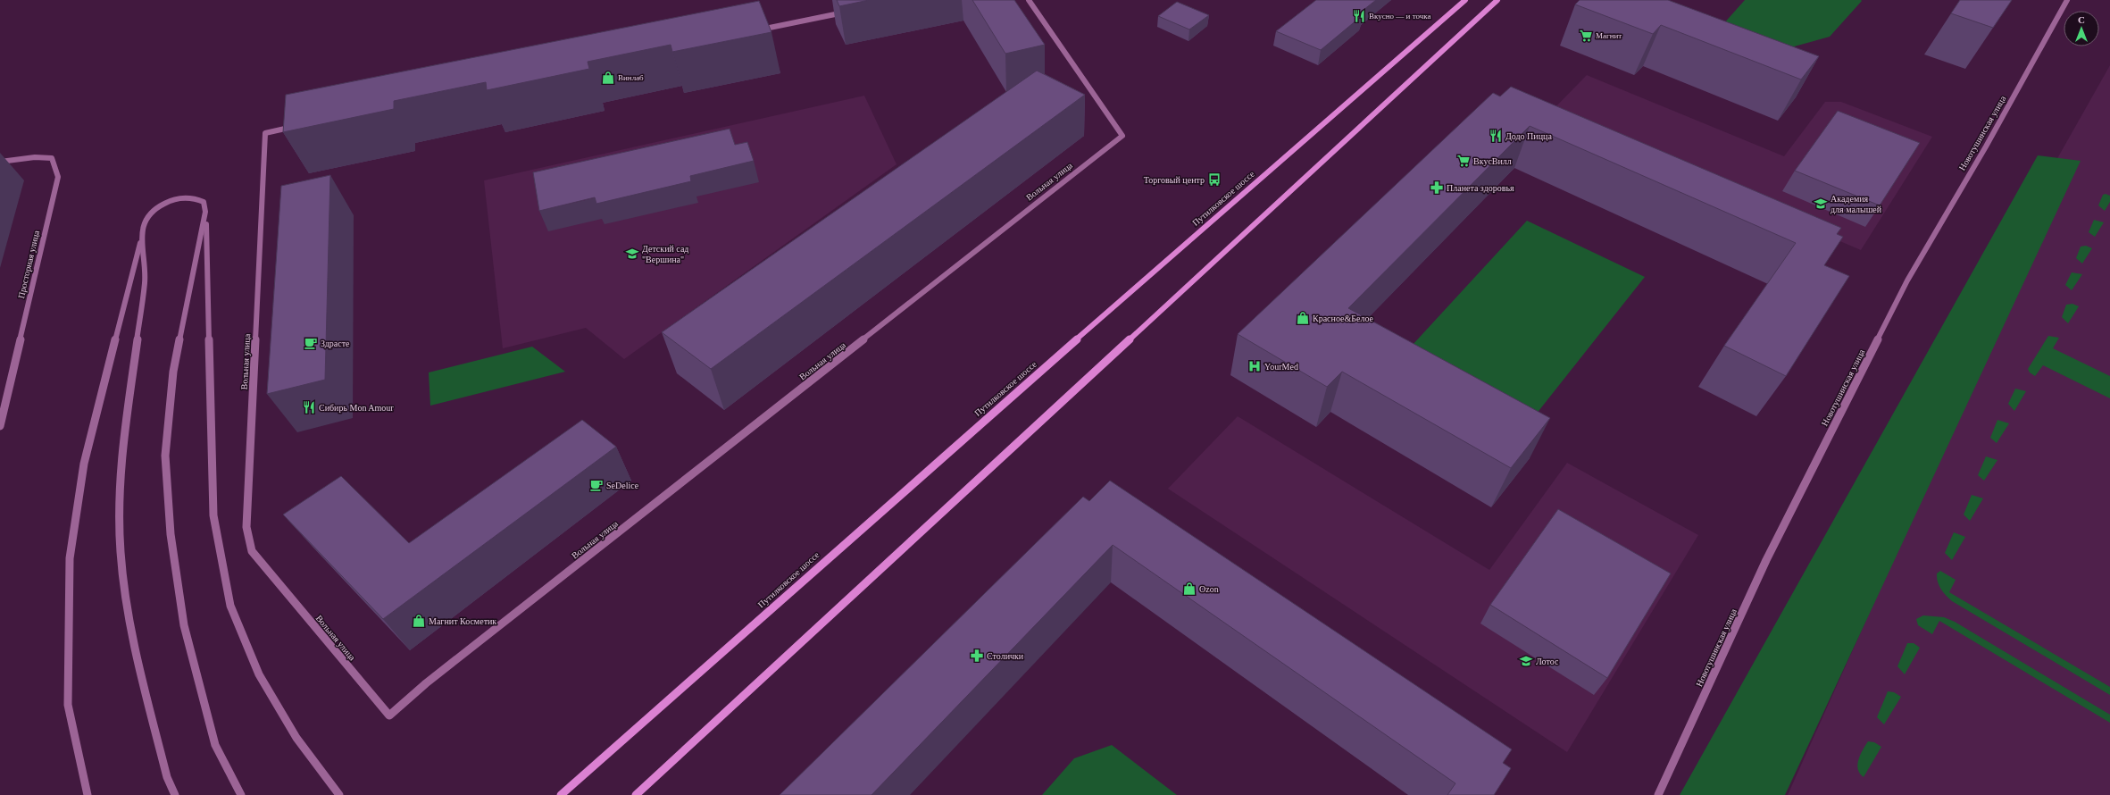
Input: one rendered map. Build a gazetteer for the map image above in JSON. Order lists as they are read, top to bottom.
{
  "streets": {
    "main road": ["Путилковское шоссе"],
    "street": ["Новотушинская улица", "Вольная улица", "Просторная улица"]
  },
  "places": {
    "restaurant": ["Вкусно — и точка", "Додо Пицца", "Сибирь Mon Amour"],
    "supermarket": ["Магнит", "ВкусВилл"],
    "shop": [
      "Винлаб",
      "Красное&Белое",
      "Ozon",
      "Магнит Косметик"
    ],
    "bus stop": ["Торговый центр"],
    "pharmacy": ["Планета здоровья", "Столички"],
    "school or university": ["Академия для малышей", "Детский сад \"Вершина\"", "Лотос"],
    "cafe": ["Здрасте", "SeDelice"],
    "hospital": ["YourMed"]
  },
  "north": "top"
}
